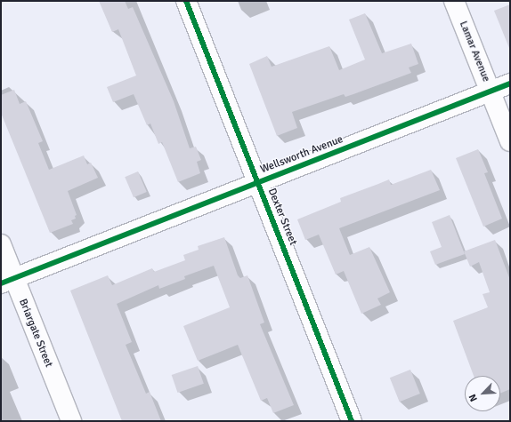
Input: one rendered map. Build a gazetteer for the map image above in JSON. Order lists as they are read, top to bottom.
{
  "streets": {
    "street": [
      "Lamar Avenue",
      "Wellsworth Avenue",
      "Dexter Street",
      "Briargate Street"
    ]
  },
  "crossings": [
    ["Lamar Avenue", "Wellsworth Avenue"],
    ["Wellsworth Avenue", "Dexter Street"],
    ["Wellsworth Avenue", "Briargate Street"]
  ],
  "north": "bottom left"
}
